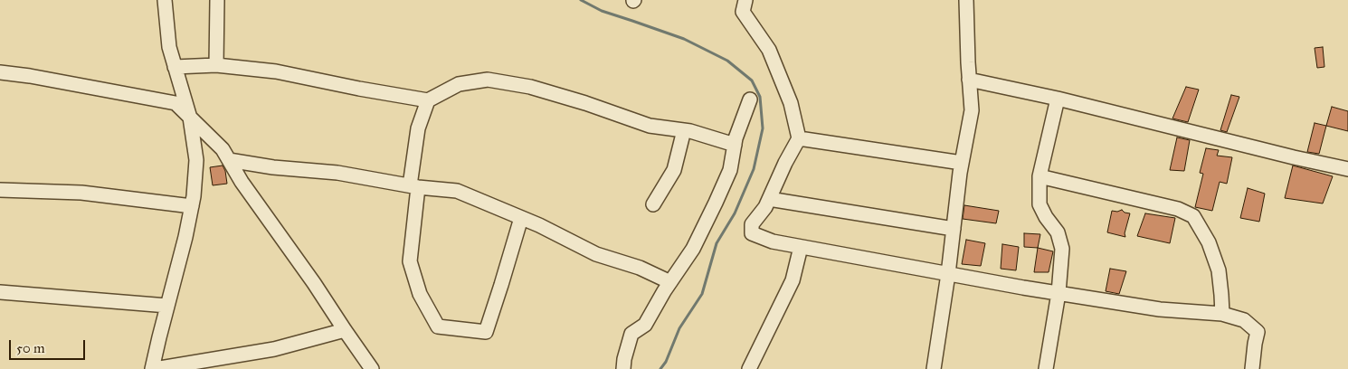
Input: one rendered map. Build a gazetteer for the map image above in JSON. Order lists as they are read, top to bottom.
{
  "scale_bar": "50 m"
}
